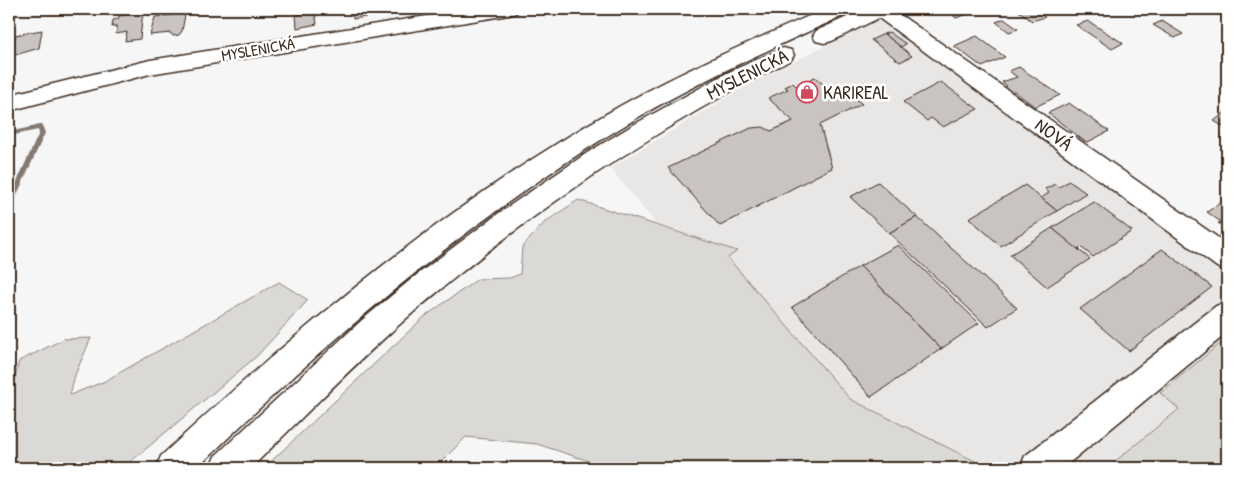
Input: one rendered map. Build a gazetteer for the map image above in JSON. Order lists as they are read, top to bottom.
{
  "streets": {
    "main road": ["MYSLENICKÁ", "NOVÁ"]
  },
  "crossings": [
    ["MYSLENICKÁ", "NOVÁ"]
  ],
  "places": {
    "shop": ["KARIREAL"]
  }
}
